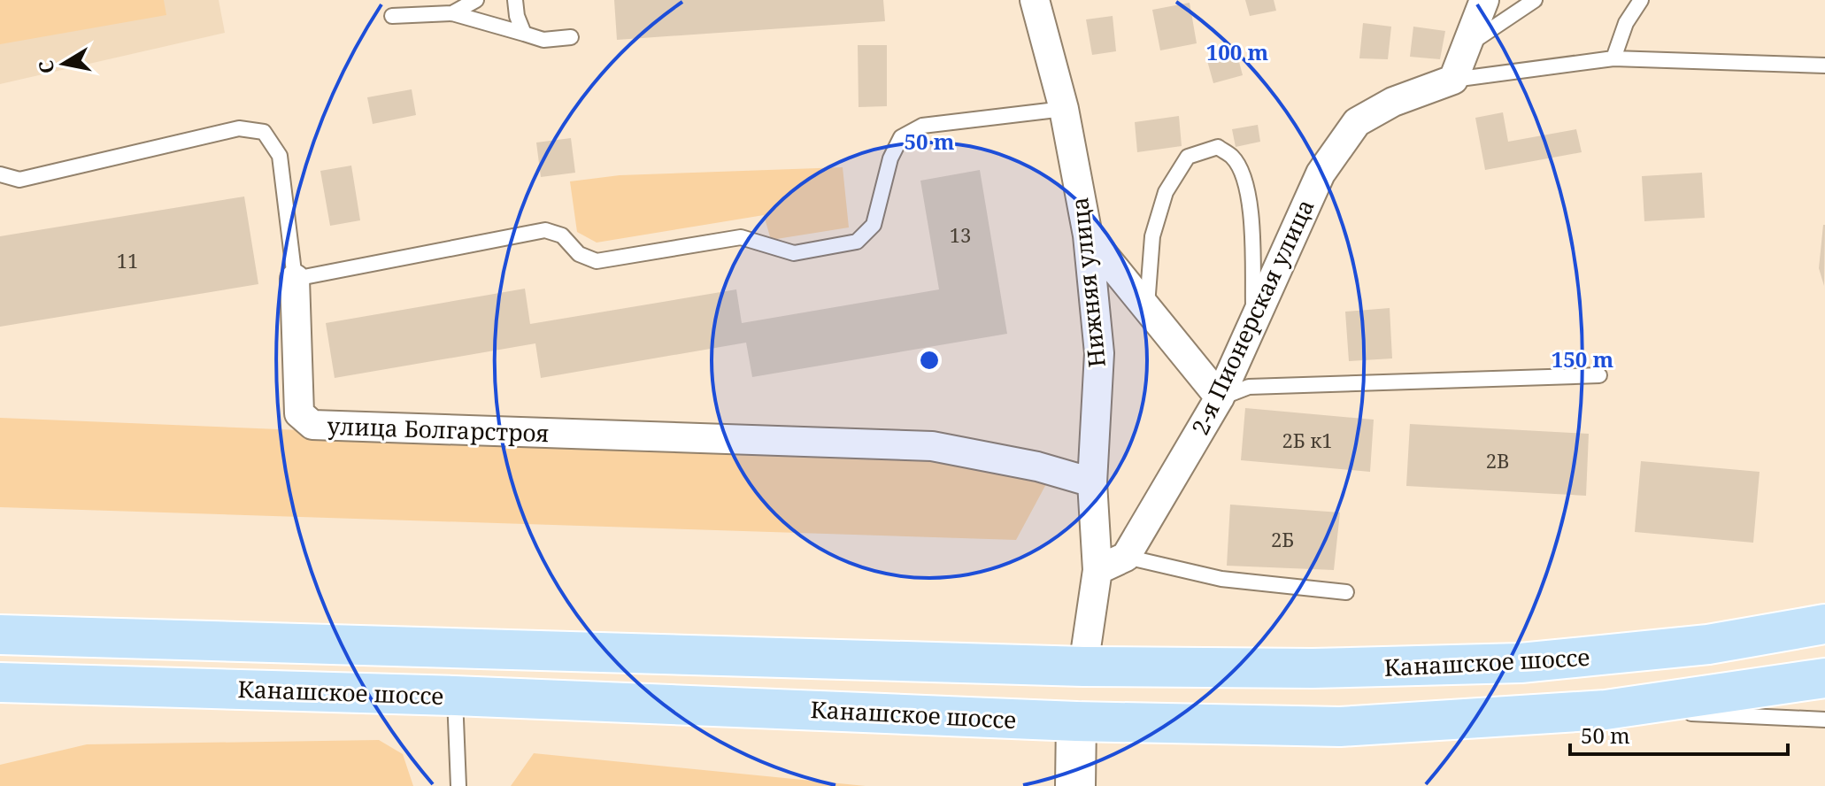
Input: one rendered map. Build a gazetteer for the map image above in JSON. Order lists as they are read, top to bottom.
{
  "streets": {
    "main road": ["Канашское шоссе"],
    "street": ["Нижняя улица", "2-я Пионерская улица", "улица Болгарстроя"]
  },
  "crossings": [
    ["Нижняя улица", "улица Болгарстроя"]
  ],
  "house_numbers": [
    "13",
    "11",
    "2Б к1",
    "2В",
    "2Б"
  ],
  "scale_bar": "50 m",
  "north": "left",
  "rings": ["100 m", "50 m", "150 m"]
}
